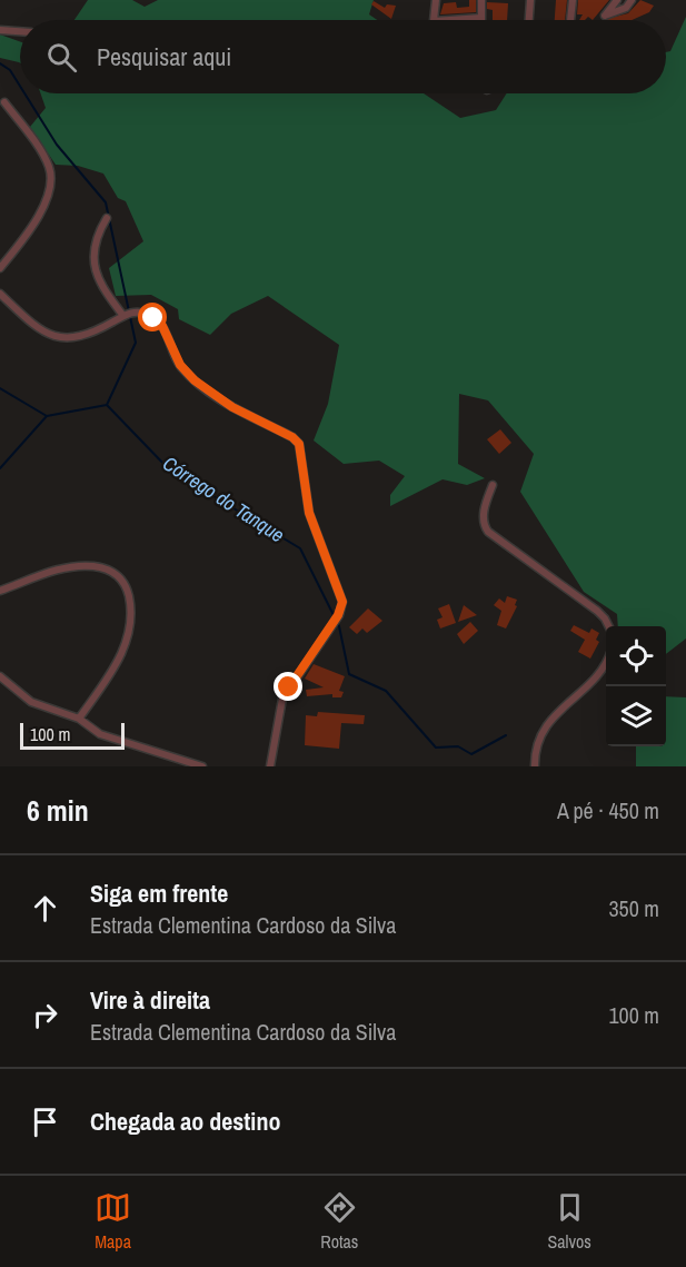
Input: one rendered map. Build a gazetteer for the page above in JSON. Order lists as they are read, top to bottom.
{
  "water": ["Córrego do Tanque"],
  "scale_bar": "100 m",
  "page": {
    "search": "Pesquisar aqui",
    "scale": "100 m",
    "heading": ["6 min", "A pé · 450 m"],
    "list": [
      ["Siga em frente", "Estrada Clementina Cardoso da Silva", "350 m"],
      ["Vire à direita", "Estrada Clementina Cardoso da Silva", "100 m"],
      "Chegada ao destino"
    ],
    "nav": ["Mapa", "Rotas", "Salvos"]
  }
}
